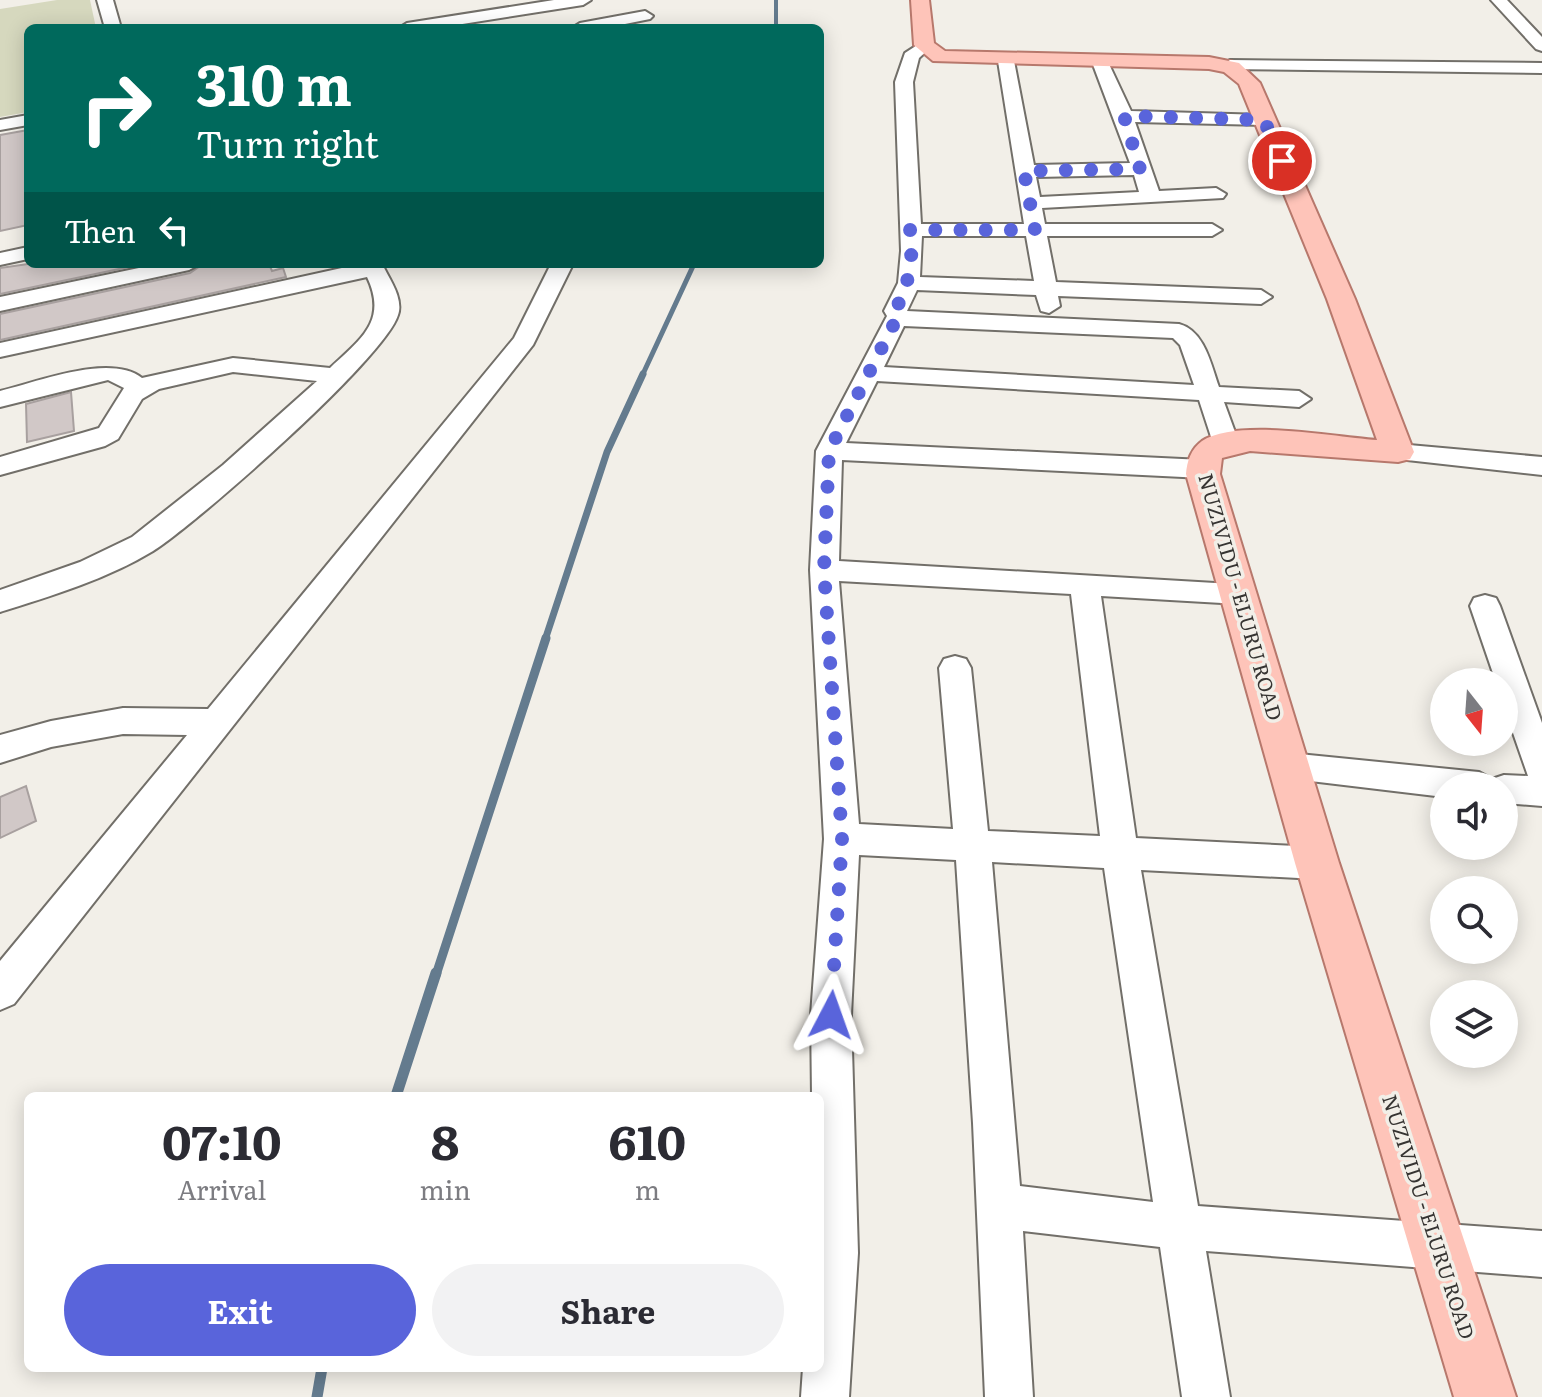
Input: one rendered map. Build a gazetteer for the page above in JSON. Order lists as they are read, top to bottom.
{
  "streets": {
    "main road": ["NUZIVIDU - ELURU ROAD"]
  },
  "north": "bottom",
  "page": {
    "turn": ["310 m", "Turn right"],
    "then": "Then",
    "eta": [
      "07:10",
      "Arrival",
      "8",
      "min",
      "610",
      "m"
    ],
    "buttons": ["Exit", "Share"]
  }
}
